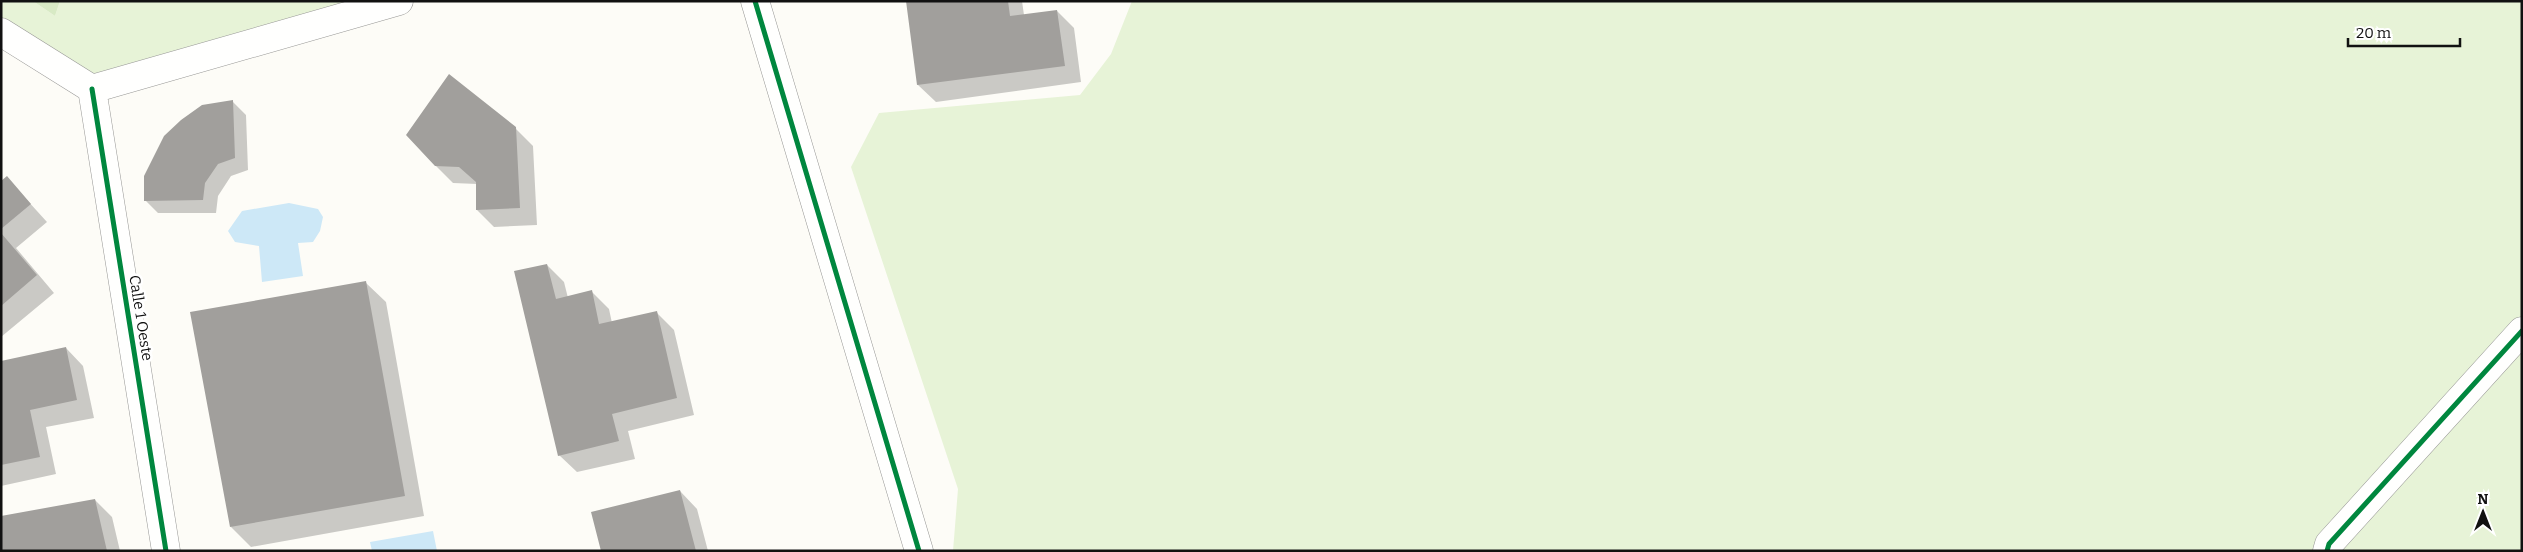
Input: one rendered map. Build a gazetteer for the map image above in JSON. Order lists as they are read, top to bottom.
{
  "streets": {
    "street": ["Calle 1 Oeste"]
  },
  "scale_bar": "20 m",
  "north": "top"
}
